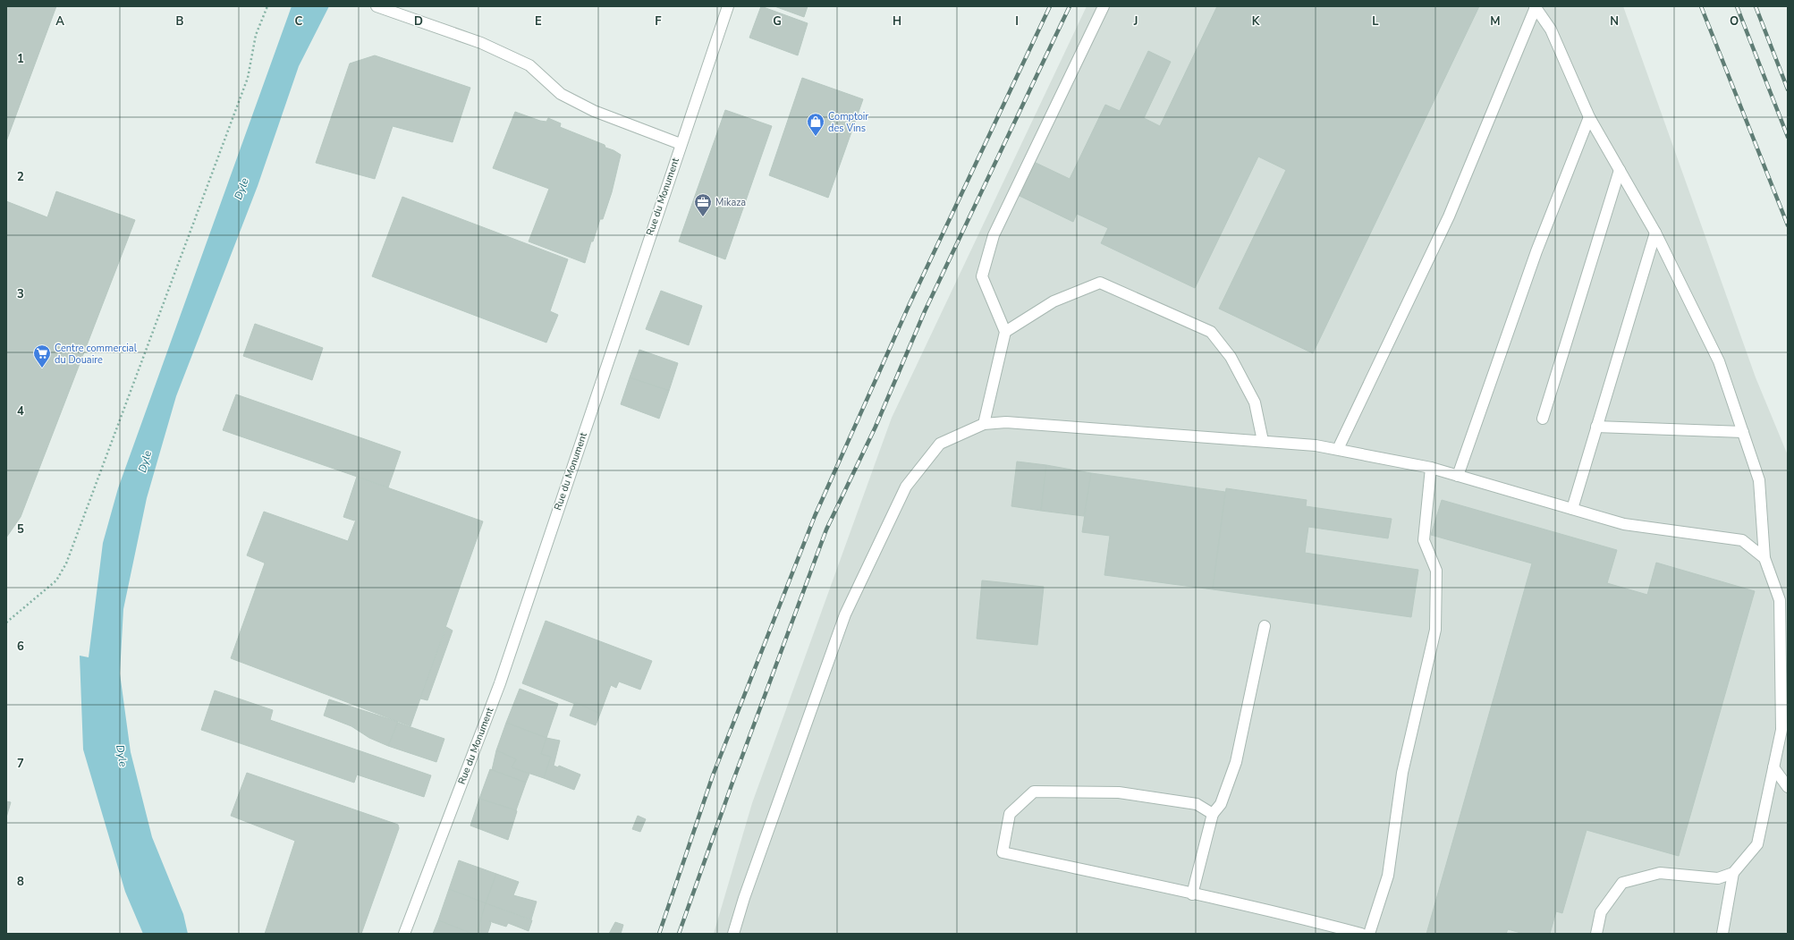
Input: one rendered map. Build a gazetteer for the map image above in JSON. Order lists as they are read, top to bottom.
{
  "streets": {
    "street": ["Rue du Monument"]
  },
  "water": ["Dyle"],
  "places": {
    "shop": ["Comptoir des Vins"],
    "office": ["Mikaza"],
    "supermarket": ["Centre commercial du Douaire"]
  },
  "grid": {
    "columns": [
      "A",
      "B",
      "C",
      "D",
      "E",
      "F",
      "G",
      "H",
      "I",
      "J",
      "K",
      "L",
      "M",
      "N",
      "O"
    ],
    "rows": [
      "1",
      "2",
      "3",
      "4",
      "5",
      "6",
      "7",
      "8"
    ]
  }
}
